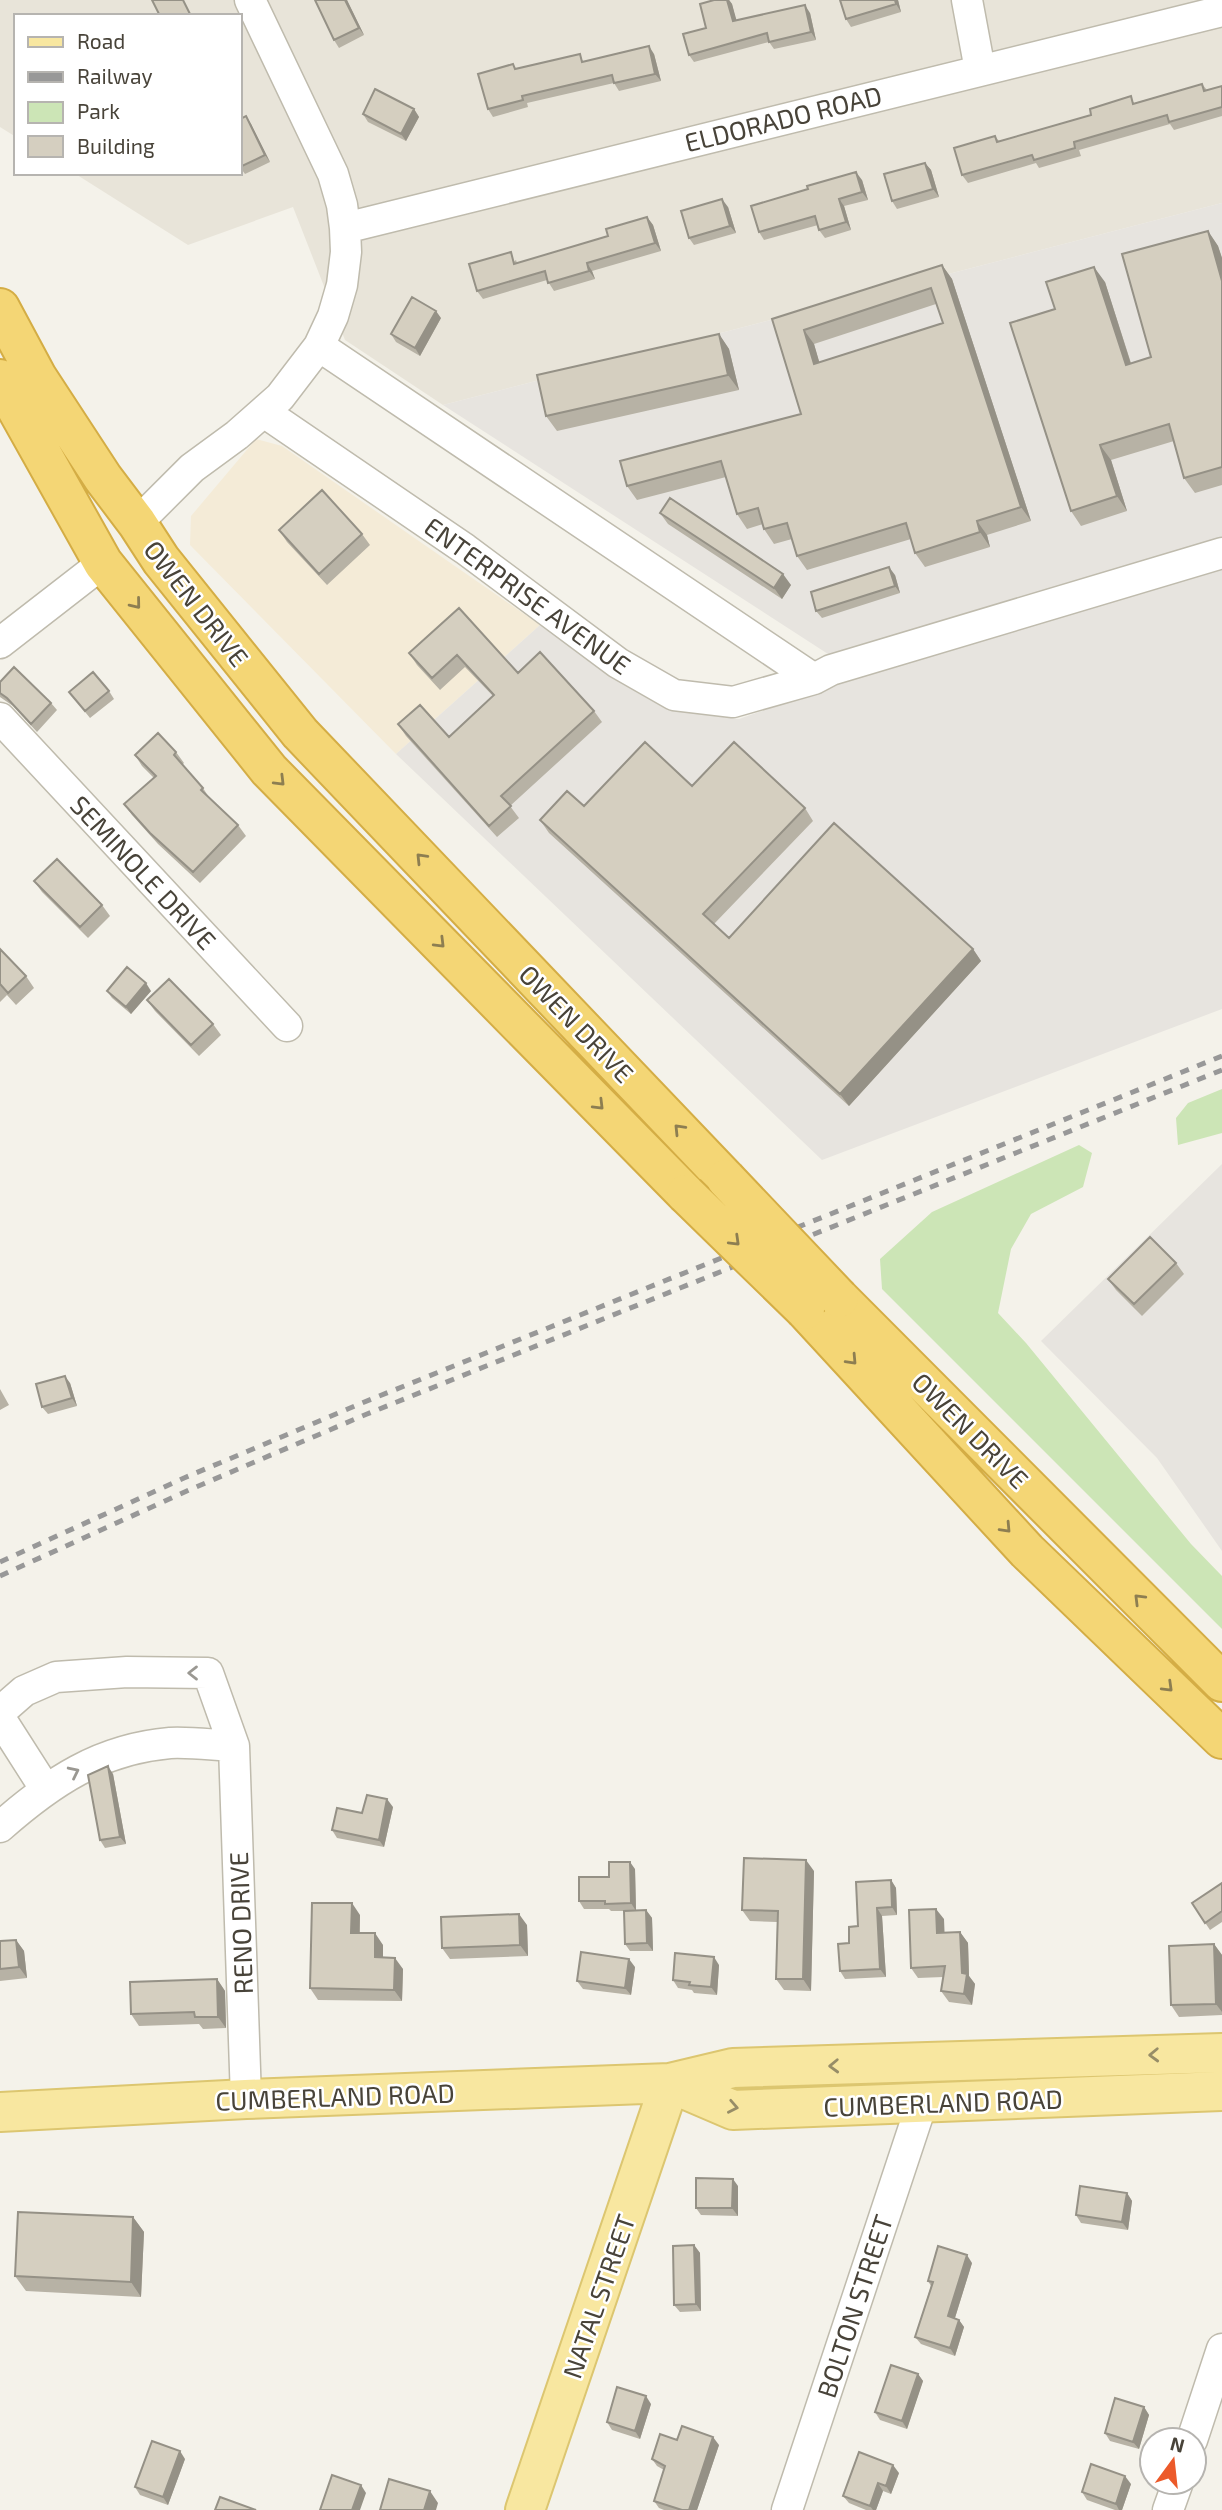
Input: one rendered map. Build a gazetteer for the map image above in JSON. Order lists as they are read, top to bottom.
{
  "streets": {
    "highway": ["OWEN DRIVE"],
    "main road": ["CUMBERLAND ROAD", "NATAL STREET"],
    "street": [
      "ELDORADO ROAD",
      "ENTERPRISE AVENUE",
      "SEMINOLE DRIVE",
      "RENO DRIVE",
      "BOLTON STREET"
    ]
  },
  "crossings": [
    ["RENO DRIVE", "CUMBERLAND ROAD"],
    ["CUMBERLAND ROAD", "NATAL STREET"],
    ["CUMBERLAND ROAD", "BOLTON STREET"]
  ],
  "legend": [
    "Road",
    "Railway",
    "Park",
    "Building"
  ],
  "north": "top"
}
